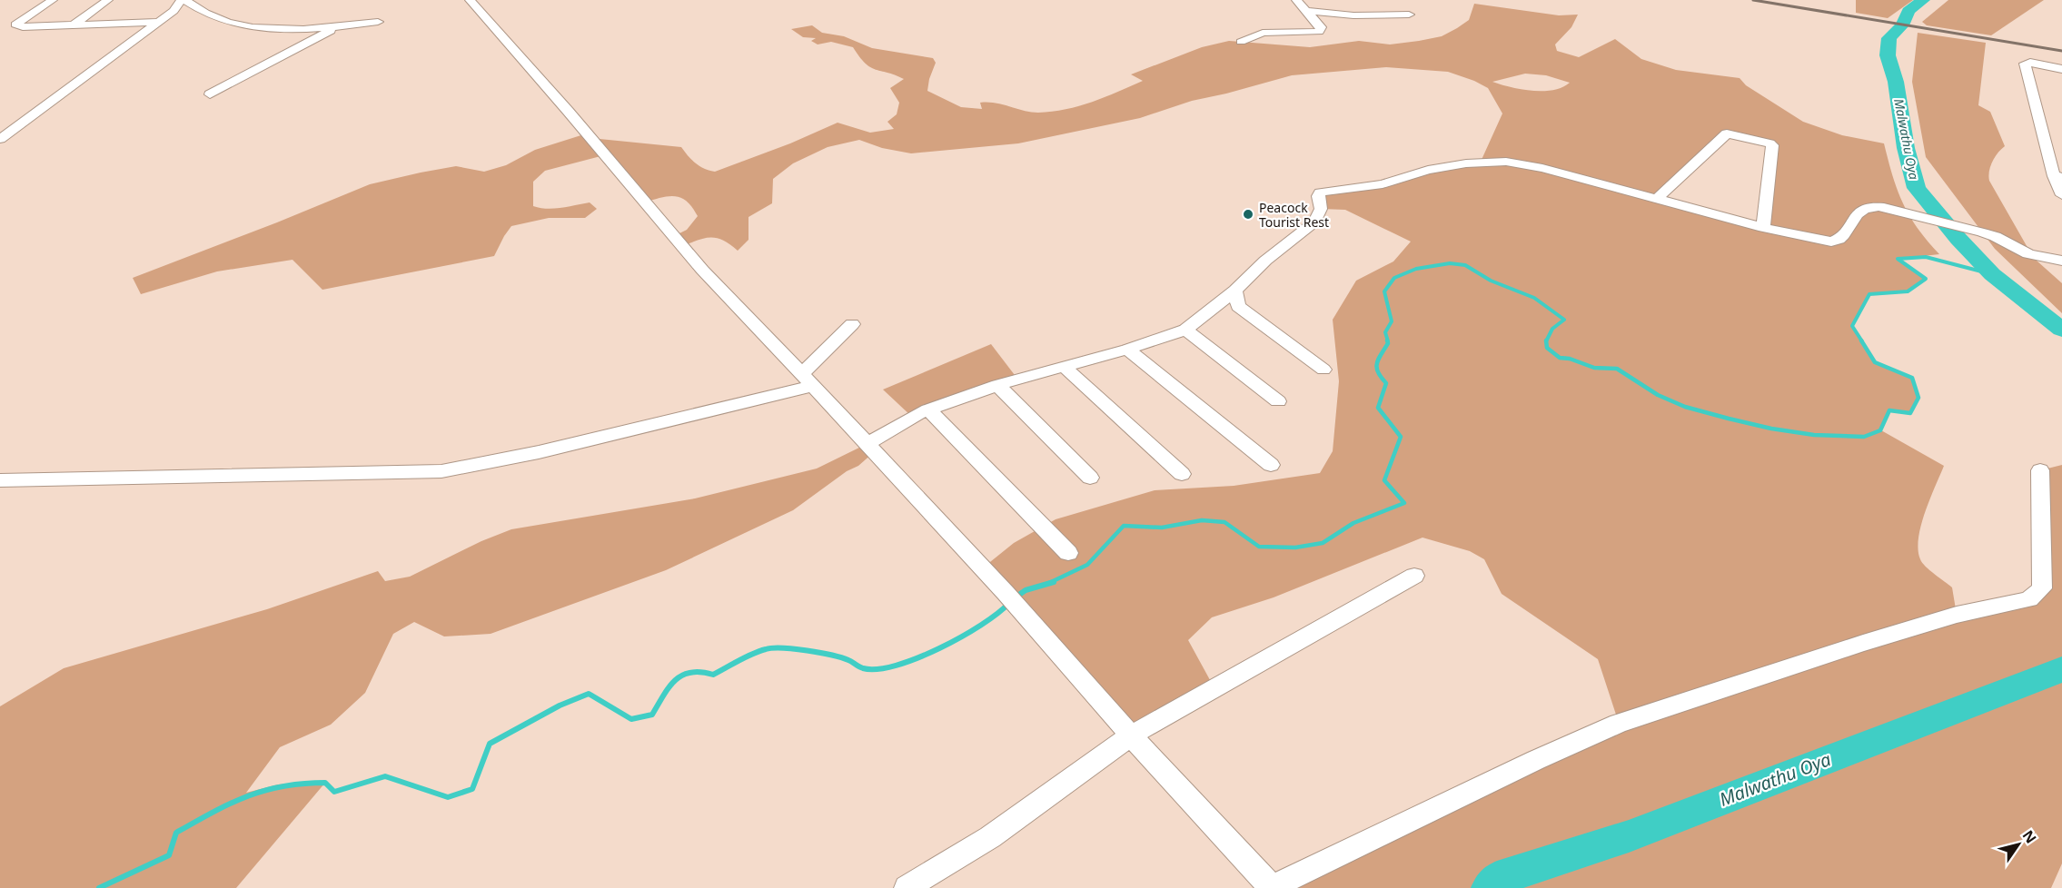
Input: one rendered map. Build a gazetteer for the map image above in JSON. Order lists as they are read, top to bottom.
{
  "water": ["Malwathu Oya"],
  "places": ["Peacock Tourist Rest"],
  "north": "top right"
}
